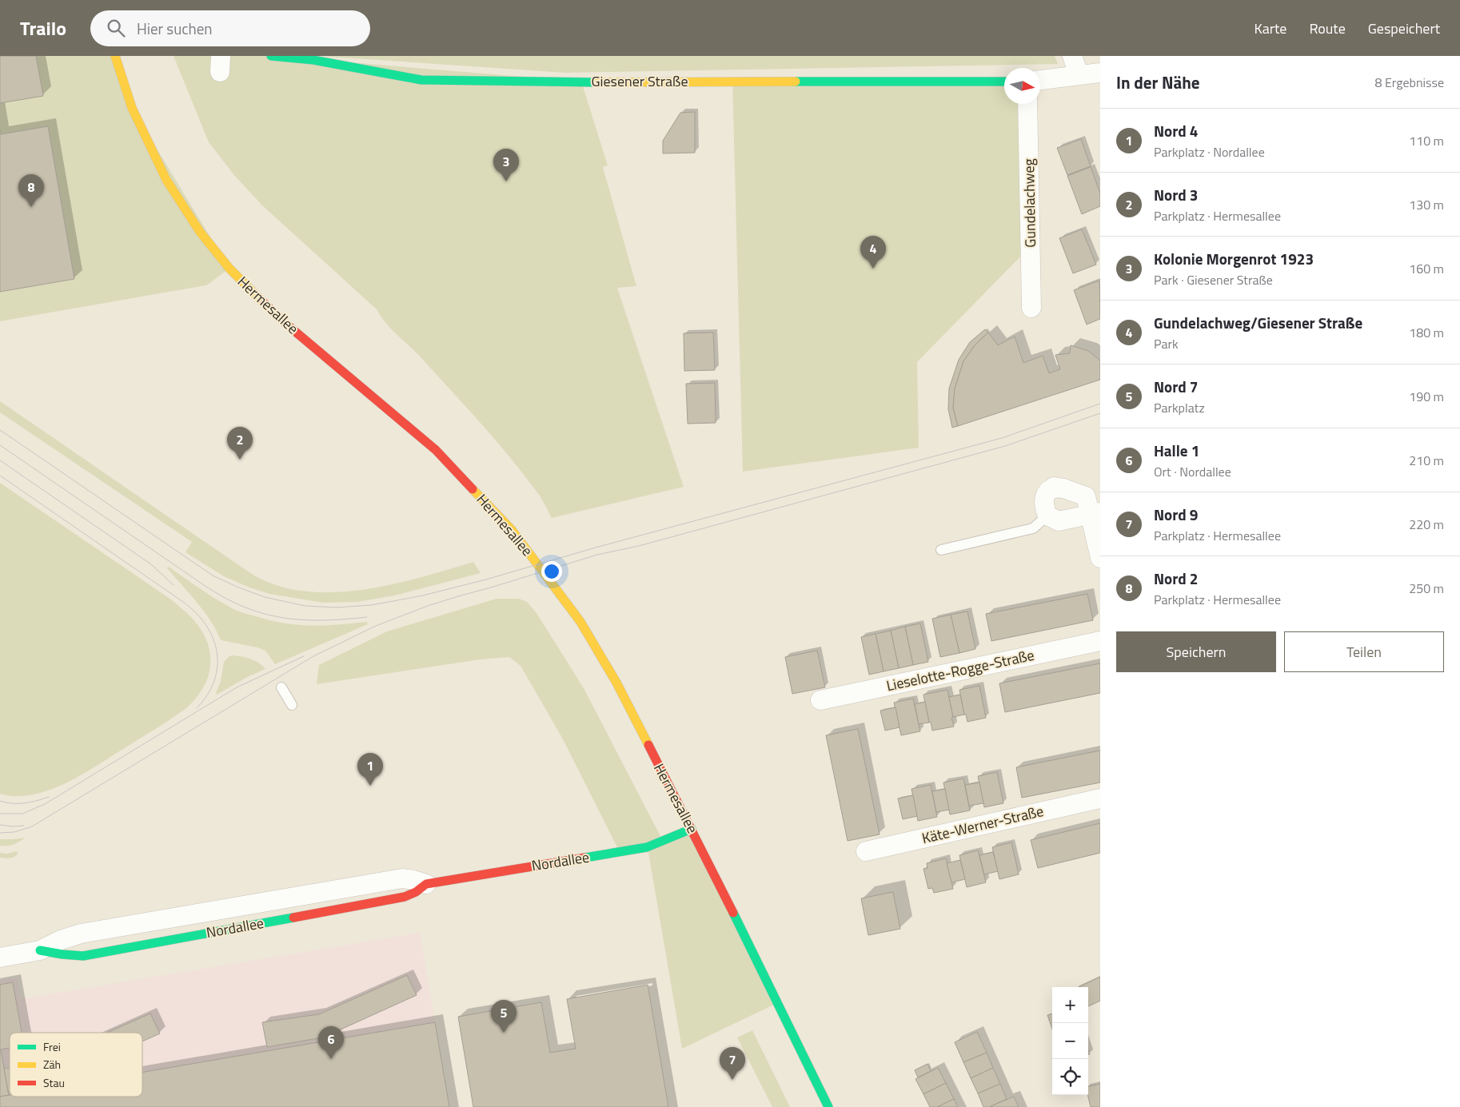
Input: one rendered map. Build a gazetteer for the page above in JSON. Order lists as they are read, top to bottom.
{
  "streets": {
    "main road": ["Giesener Straße", "Hermesallee", "Nordallee"],
    "street": ["Gundelachweg", "Lieselotte-Rogge-Straße", "Käte-Werner-Straße"]
  },
  "crossings": [
    ["Hermesallee", "Nordallee"]
  ],
  "legend": ["Frei", "Zäh", "Stau"],
  "north": "right",
  "page": {
    "header": "Trailo",
    "search": "Hier suchen",
    "nav": ["Karte", "Route", "Gespeichert"],
    "heading": ["In der Nähe", "8 Ergebnisse"],
    "list": [
      {
        "mark": "1",
        "name": "Nord 4",
        "note": "Parkplatz · Nordallee",
        "value": "110 m"
      },
      {
        "mark": "2",
        "name": "Nord 3",
        "note": "Parkplatz · Hermesallee",
        "value": "130 m"
      },
      {
        "mark": "3",
        "name": "Kolonie Morgenrot 1923",
        "note": "Park · Giesener Straße",
        "value": "160 m"
      },
      {
        "mark": "4",
        "name": "Gundelachweg/Giesener Straße",
        "note": "Park",
        "value": "180 m"
      },
      {
        "mark": "5",
        "name": "Nord 7",
        "note": "Parkplatz",
        "value": "190 m"
      },
      {
        "mark": "6",
        "name": "Halle 1",
        "note": "Ort · Nordallee",
        "value": "210 m"
      },
      {
        "mark": "7",
        "name": "Nord 9",
        "note": "Parkplatz · Hermesallee",
        "value": "220 m"
      },
      {
        "mark": "8",
        "name": "Nord 2",
        "note": "Parkplatz · Hermesallee",
        "value": "250 m"
      }
    ],
    "pins": [
      "3",
      "8",
      "4",
      "2",
      "1",
      "5",
      "6",
      "7"
    ],
    "buttons": ["Speichern", "Teilen"],
    "map_buttons": ["+", "−"]
  }
}
